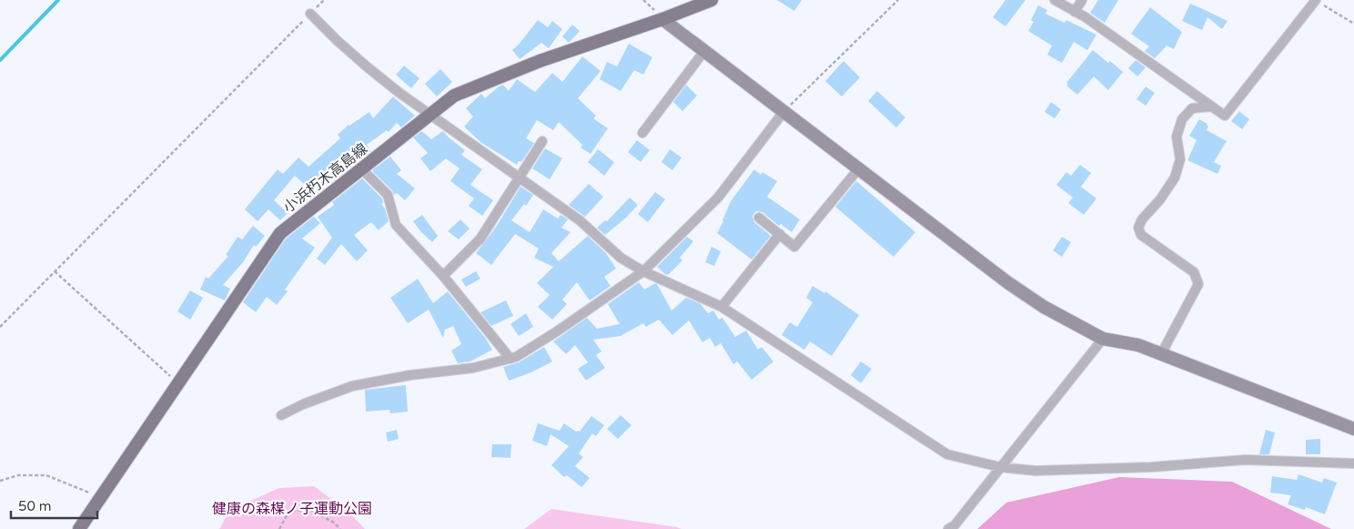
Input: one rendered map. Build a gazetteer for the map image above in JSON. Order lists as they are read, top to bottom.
{
  "streets": {
    "main road": ["小浜朽木高島線"]
  },
  "parks": ["健康の森楳ノ子運動公園"],
  "scale_bar": "50 m"
}
